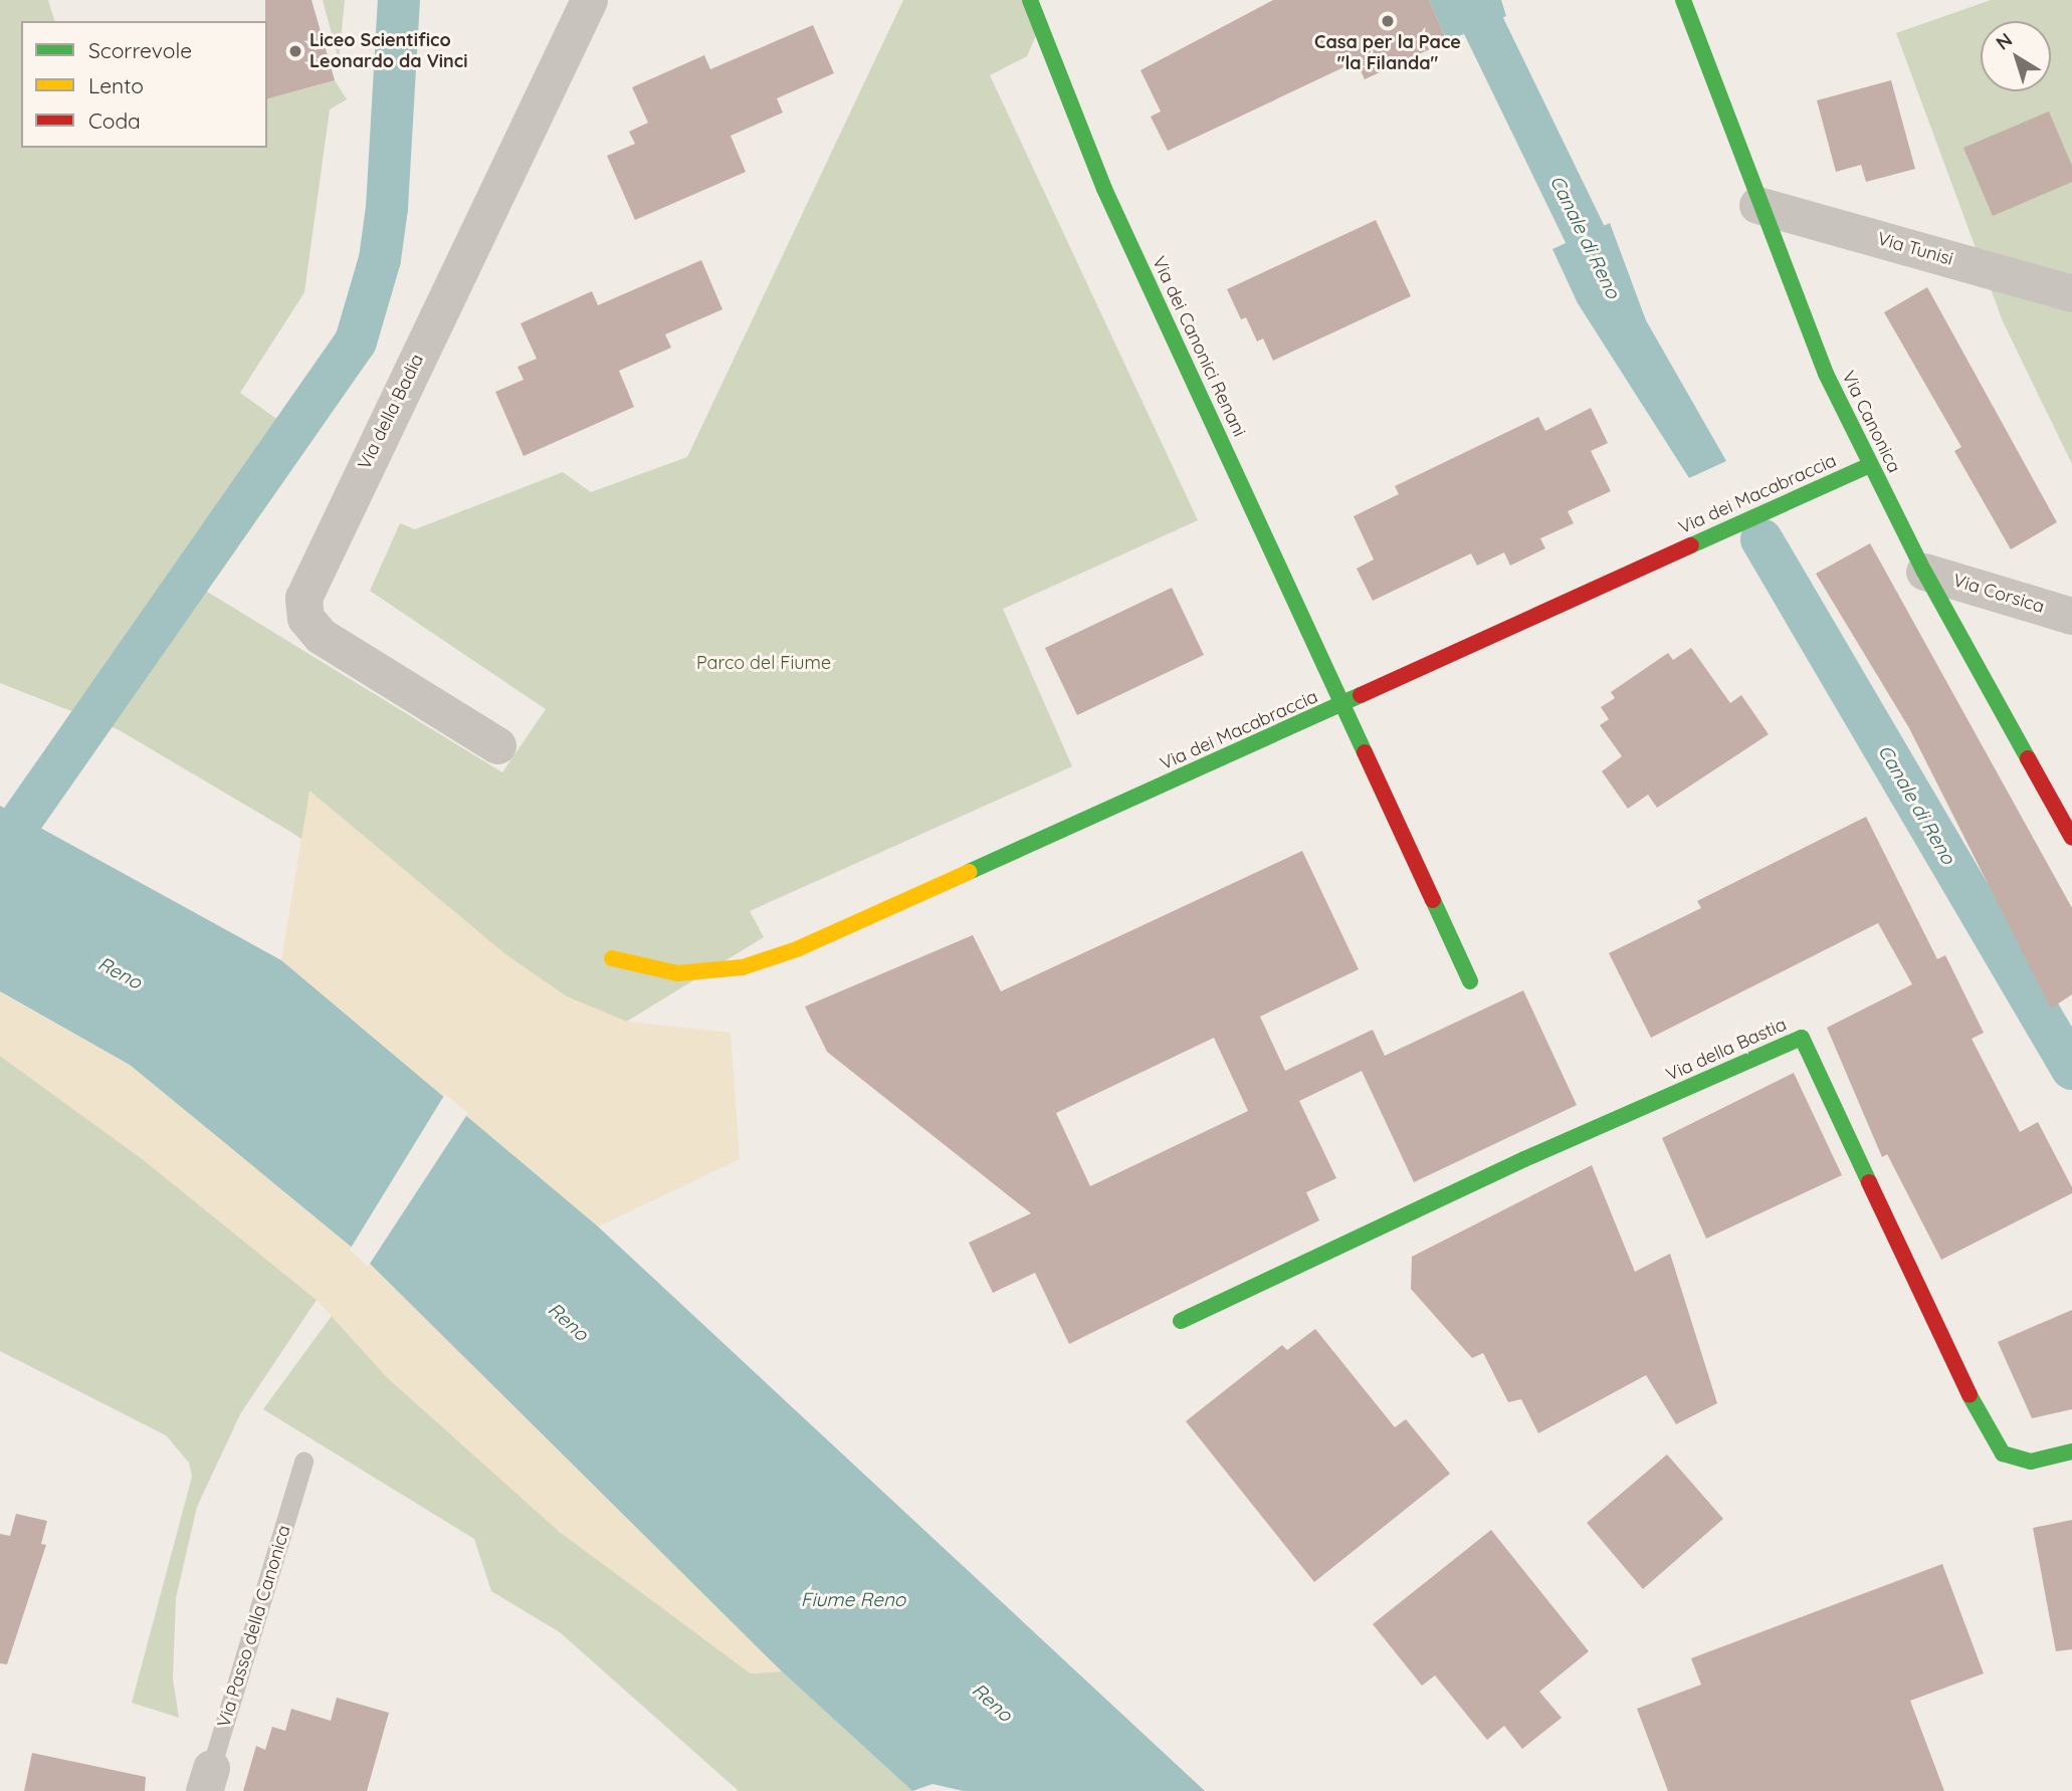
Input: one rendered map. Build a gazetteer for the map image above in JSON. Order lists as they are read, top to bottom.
{
  "streets": {
    "street": [
      "Via Tunisi",
      "Via dei Canonici Renani",
      "Via della Badia",
      "Via Canonica",
      "Via dei Macabraccia",
      "Via Corsica",
      "Via della Bastia"
    ],
    "lane": ["Via Passo della Canonica"]
  },
  "crossings": [
    ["Via Tunisi", "Via Canonica"],
    ["Via dei Canonici Renani", "Via dei Macabraccia"],
    ["Via Canonica", "Via dei Macabraccia"],
    ["Via Canonica", "Via Corsica"]
  ],
  "water": ["Canale di Reno", "Reno", "Fiume Reno"],
  "parks": ["Parco del Fiume"],
  "places": ["Casa per la Pace \"la Filanda\"", "Liceo Scientifico Leonardo da Vinci"],
  "legend": ["Scorrevole", "Lento", "Coda"],
  "north": "top left"
}
